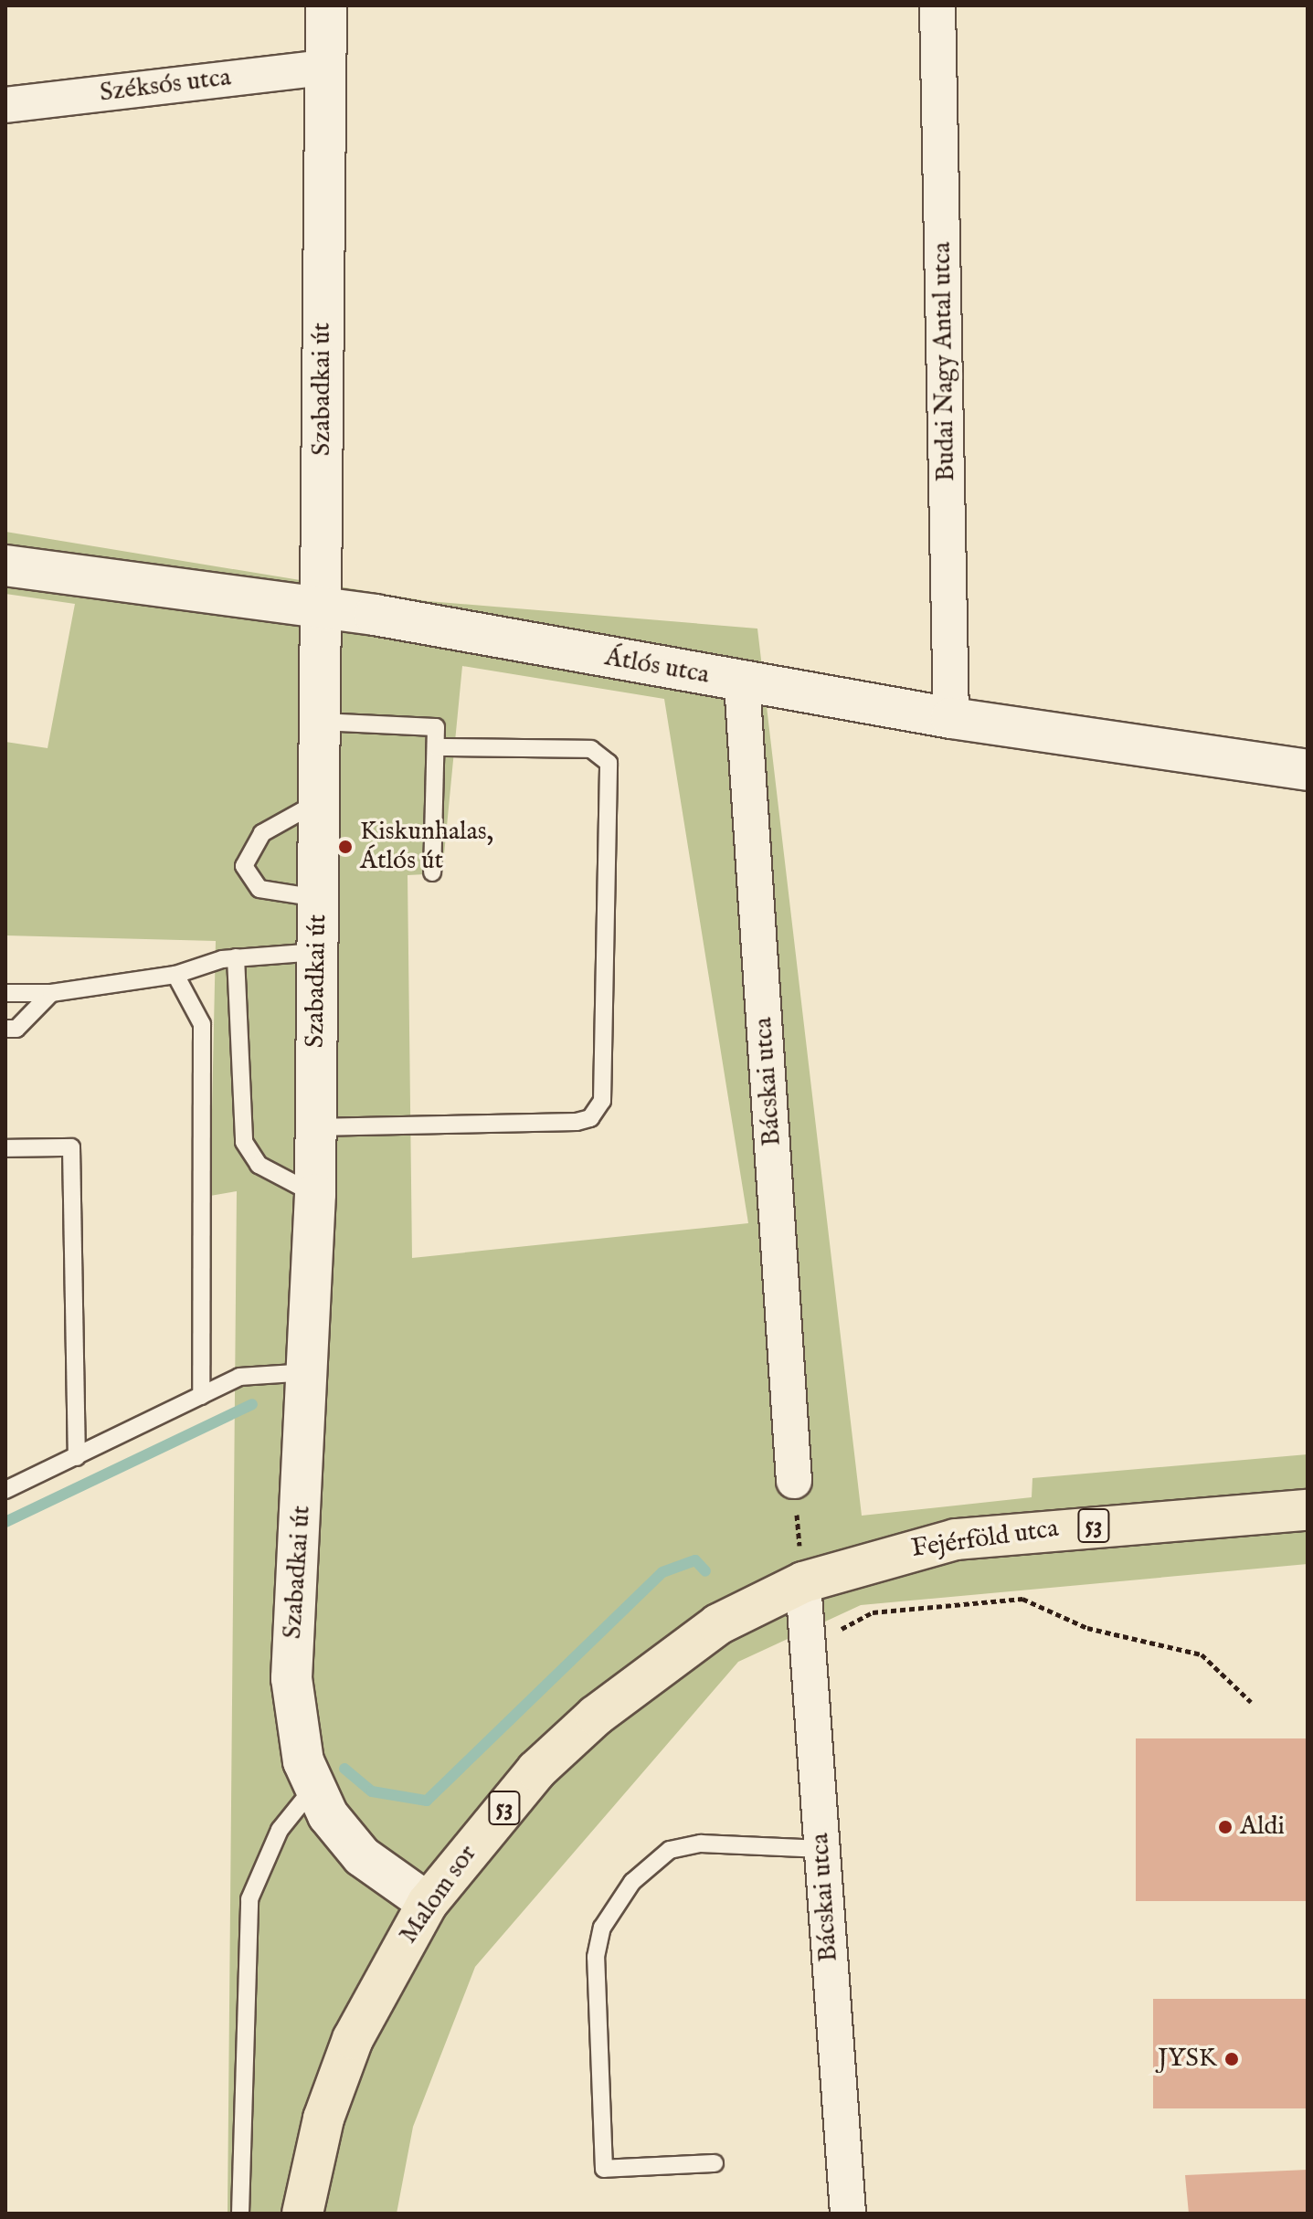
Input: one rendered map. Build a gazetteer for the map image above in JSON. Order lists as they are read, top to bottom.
{
  "streets": {
    "main road": ["53", "Fejérföld utca", "Malom sor"],
    "street": [
      "Széksós utca",
      "Budai Nagy Antal utca",
      "Szabadkai út",
      "Átlós utca",
      "Bácskai utca"
    ]
  },
  "crossings": [
    ["Széksós utca", "Szabadkai út"],
    ["Budai Nagy Antal utca", "Átlós utca"],
    ["Szabadkai út", "Átlós utca"],
    ["Szabadkai út", "Malom sor"],
    ["Átlós utca", "Bácskai utca"],
    ["Bácskai utca", "Malom sor"],
    ["Fejérföld utca", "Malom sor"]
  ],
  "places": ["Kiskunhalas, Átlós út", "Aldi", "JYSK"]
}
